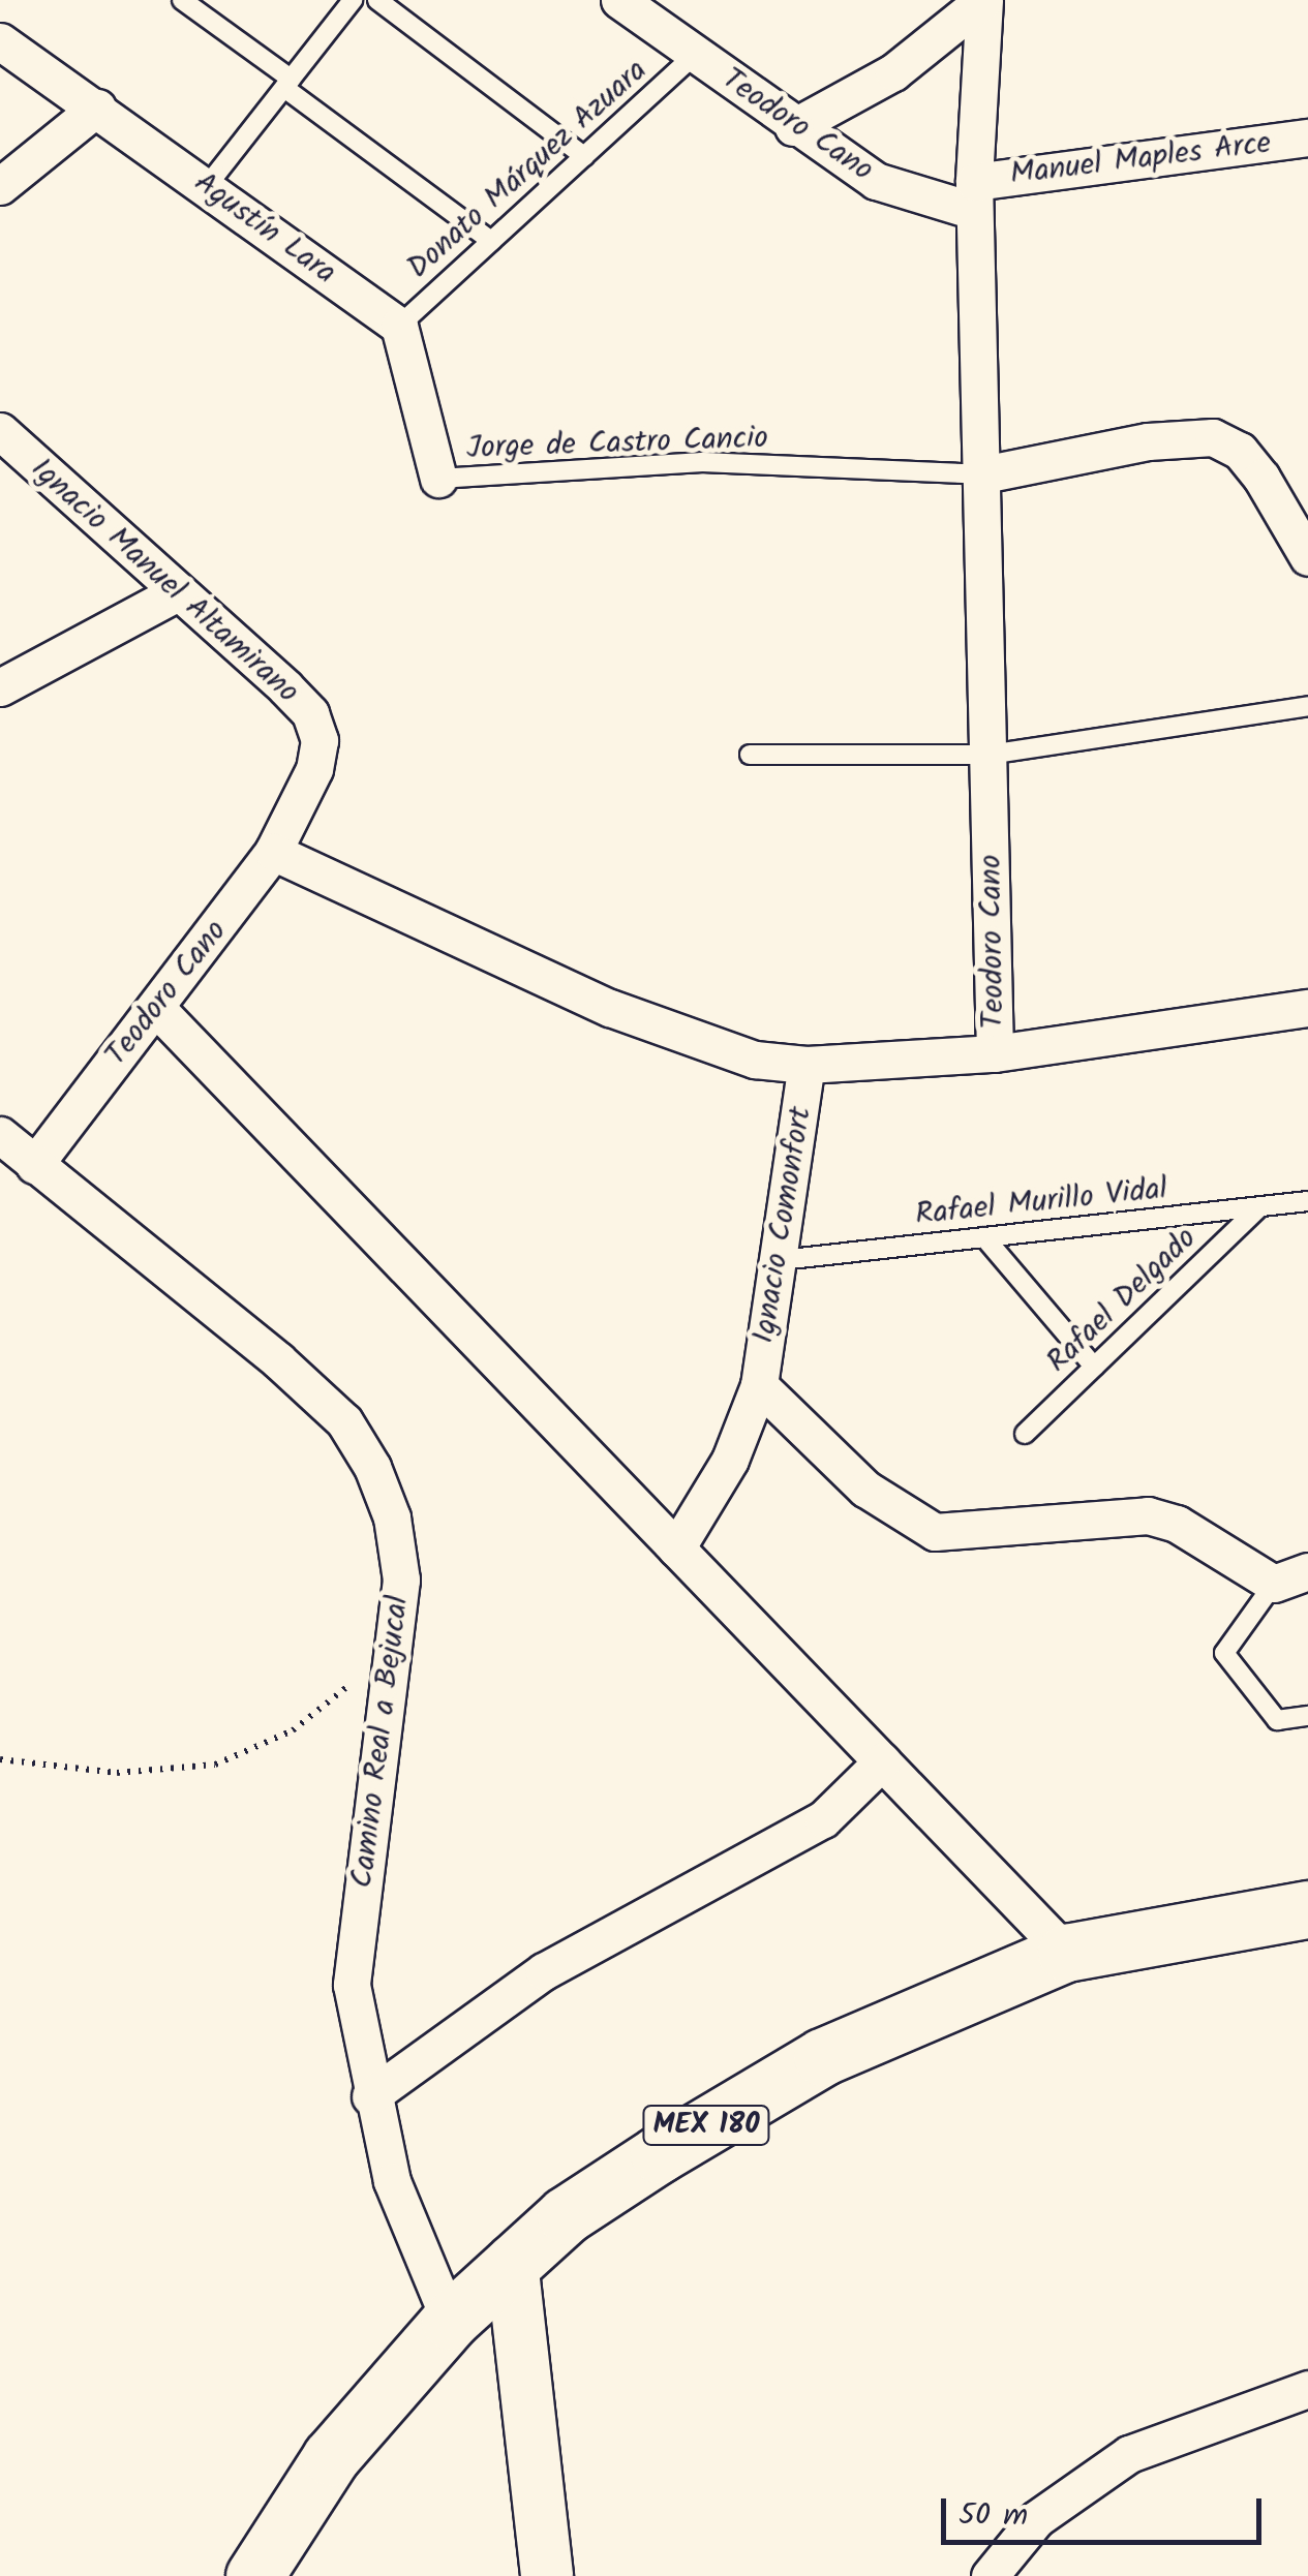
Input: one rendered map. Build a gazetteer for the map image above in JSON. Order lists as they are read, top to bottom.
{
  "streets": {
    "main road": ["MEX 180"],
    "street": [
      "Teodoro Cano",
      "Manuel Maples Arce",
      "Agustín Lara",
      "Ignacio Manuel Altamirano",
      "Ignacio Comonfort",
      "Camino Real a Bejucal"
    ],
    "lane": [
      "Donato Márquez Azuara",
      "Jorge de Castro Cancio",
      "Rafael Murillo Vidal",
      "Rafael Delgado"
    ]
  },
  "crossings": [
    ["Teodoro Cano", "Manuel Maples Arce"],
    ["Teodoro Cano", "Donato Márquez Azuara"],
    ["Teodoro Cano", "Jorge de Castro Cancio"],
    ["Teodoro Cano", "Ignacio Manuel Altamirano"],
    ["Teodoro Cano", "Ignacio Comonfort"],
    ["Teodoro Cano", "Camino Real a Bejucal"],
    ["Donato Márquez Azuara", "Agustín Lara"],
    ["Rafael Murillo Vidal", "Ignacio Comonfort"],
    ["Rafael Murillo Vidal", "Rafael Delgado"],
    ["Camino Real a Bejucal", "MEX 180"]
  ],
  "scale_bar": "50 m"
}
